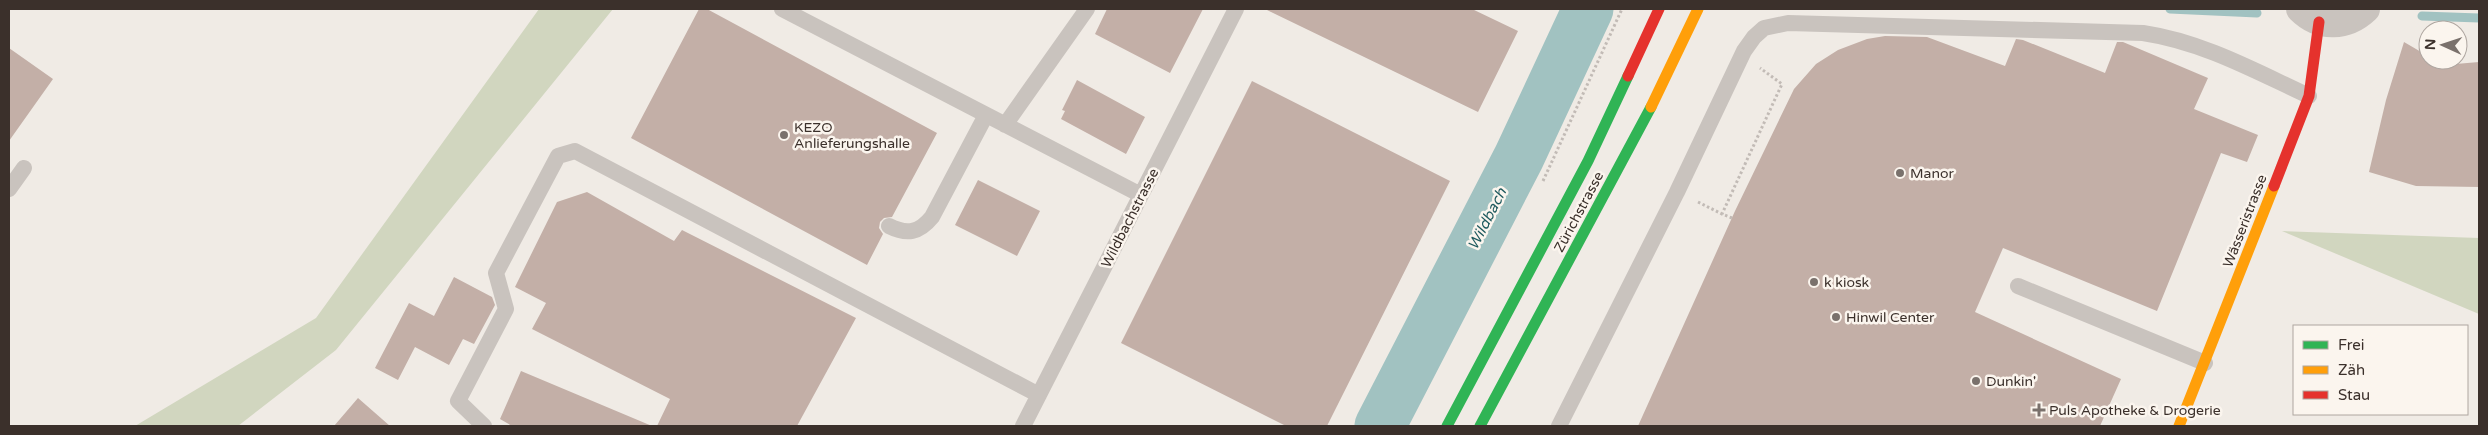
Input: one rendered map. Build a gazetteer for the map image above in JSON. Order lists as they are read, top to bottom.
{
  "streets": {
    "main road": ["Zürichstrasse", "Wässeristrasse"],
    "lane": ["Wildbachstrasse"]
  },
  "water": ["Wildbach"],
  "places": {
    "other": [
      "KEZO Anlieferungshalle",
      "Manor",
      "k kiosk",
      "Hinwil Center",
      "Dunkin'"
    ],
    "health": ["Puls Apotheke & Drogerie"]
  },
  "legend": ["Frei", "Zäh", "Stau"],
  "north": "left"
}
